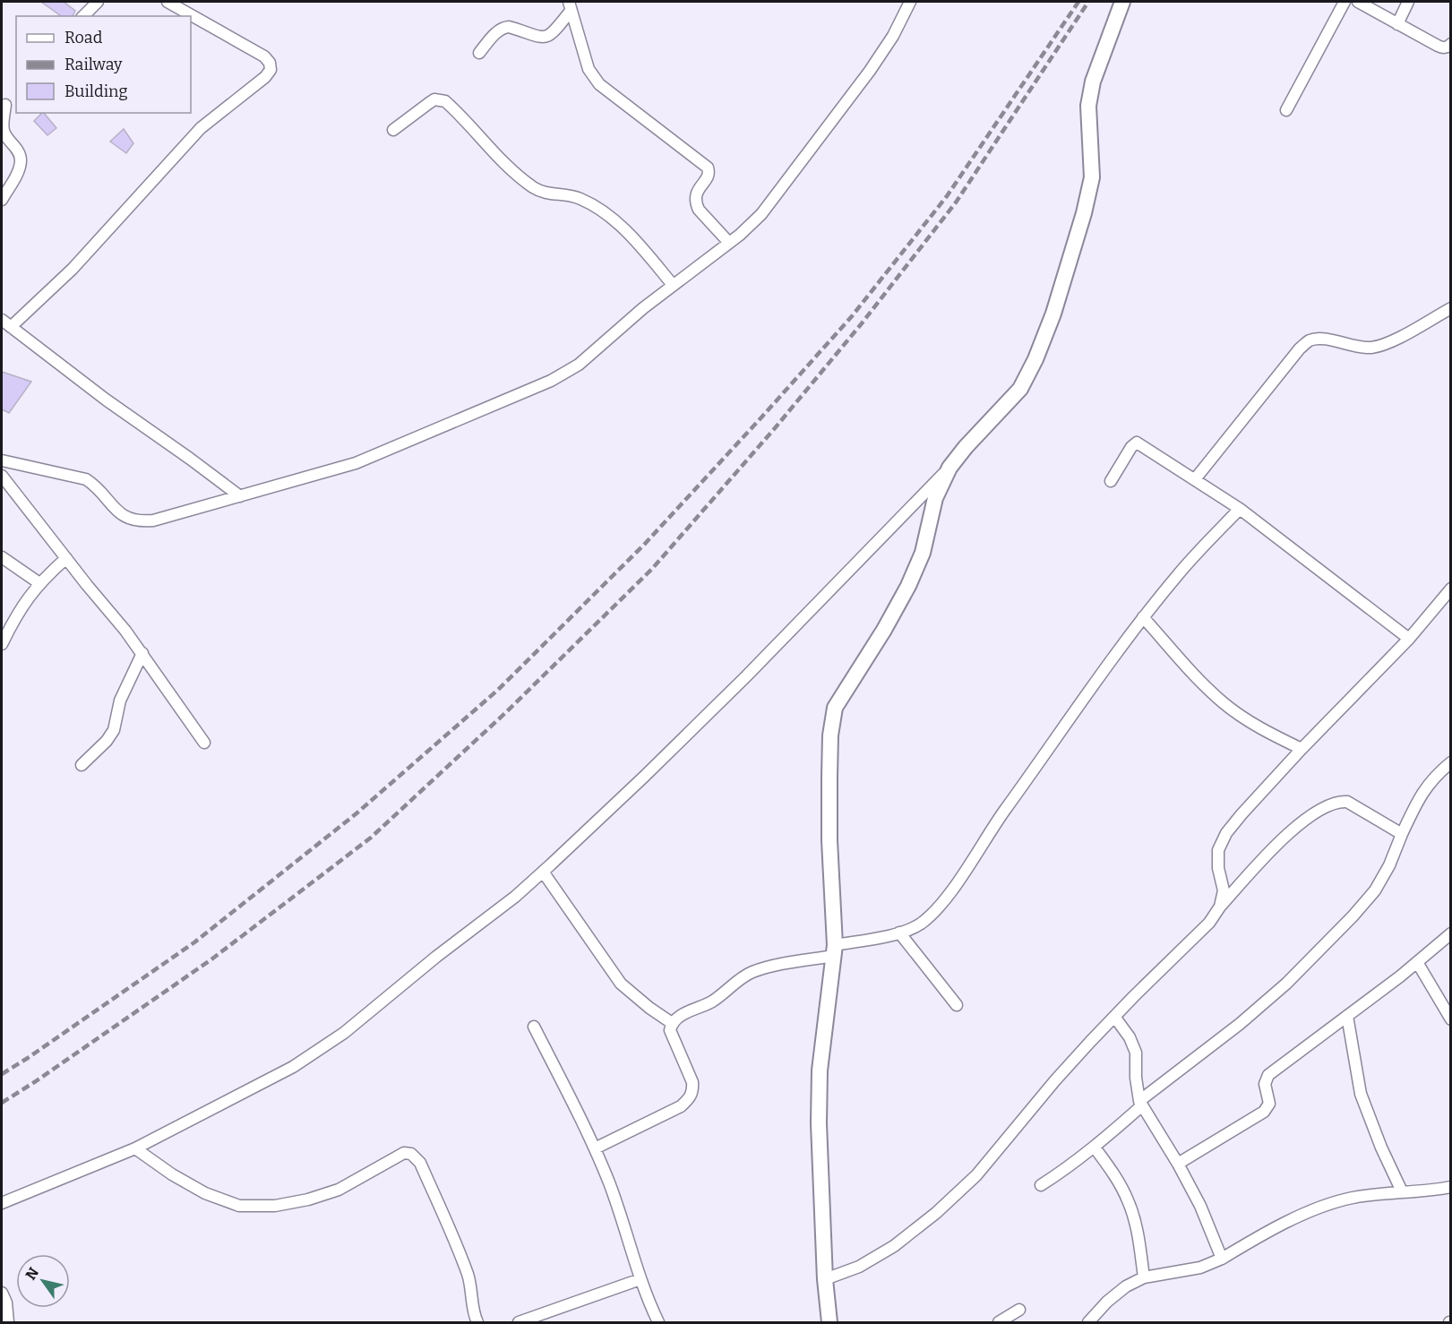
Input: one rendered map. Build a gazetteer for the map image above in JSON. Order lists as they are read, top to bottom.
{
  "legend": ["Road", "Railway", "Building"],
  "north": "top left"
}
